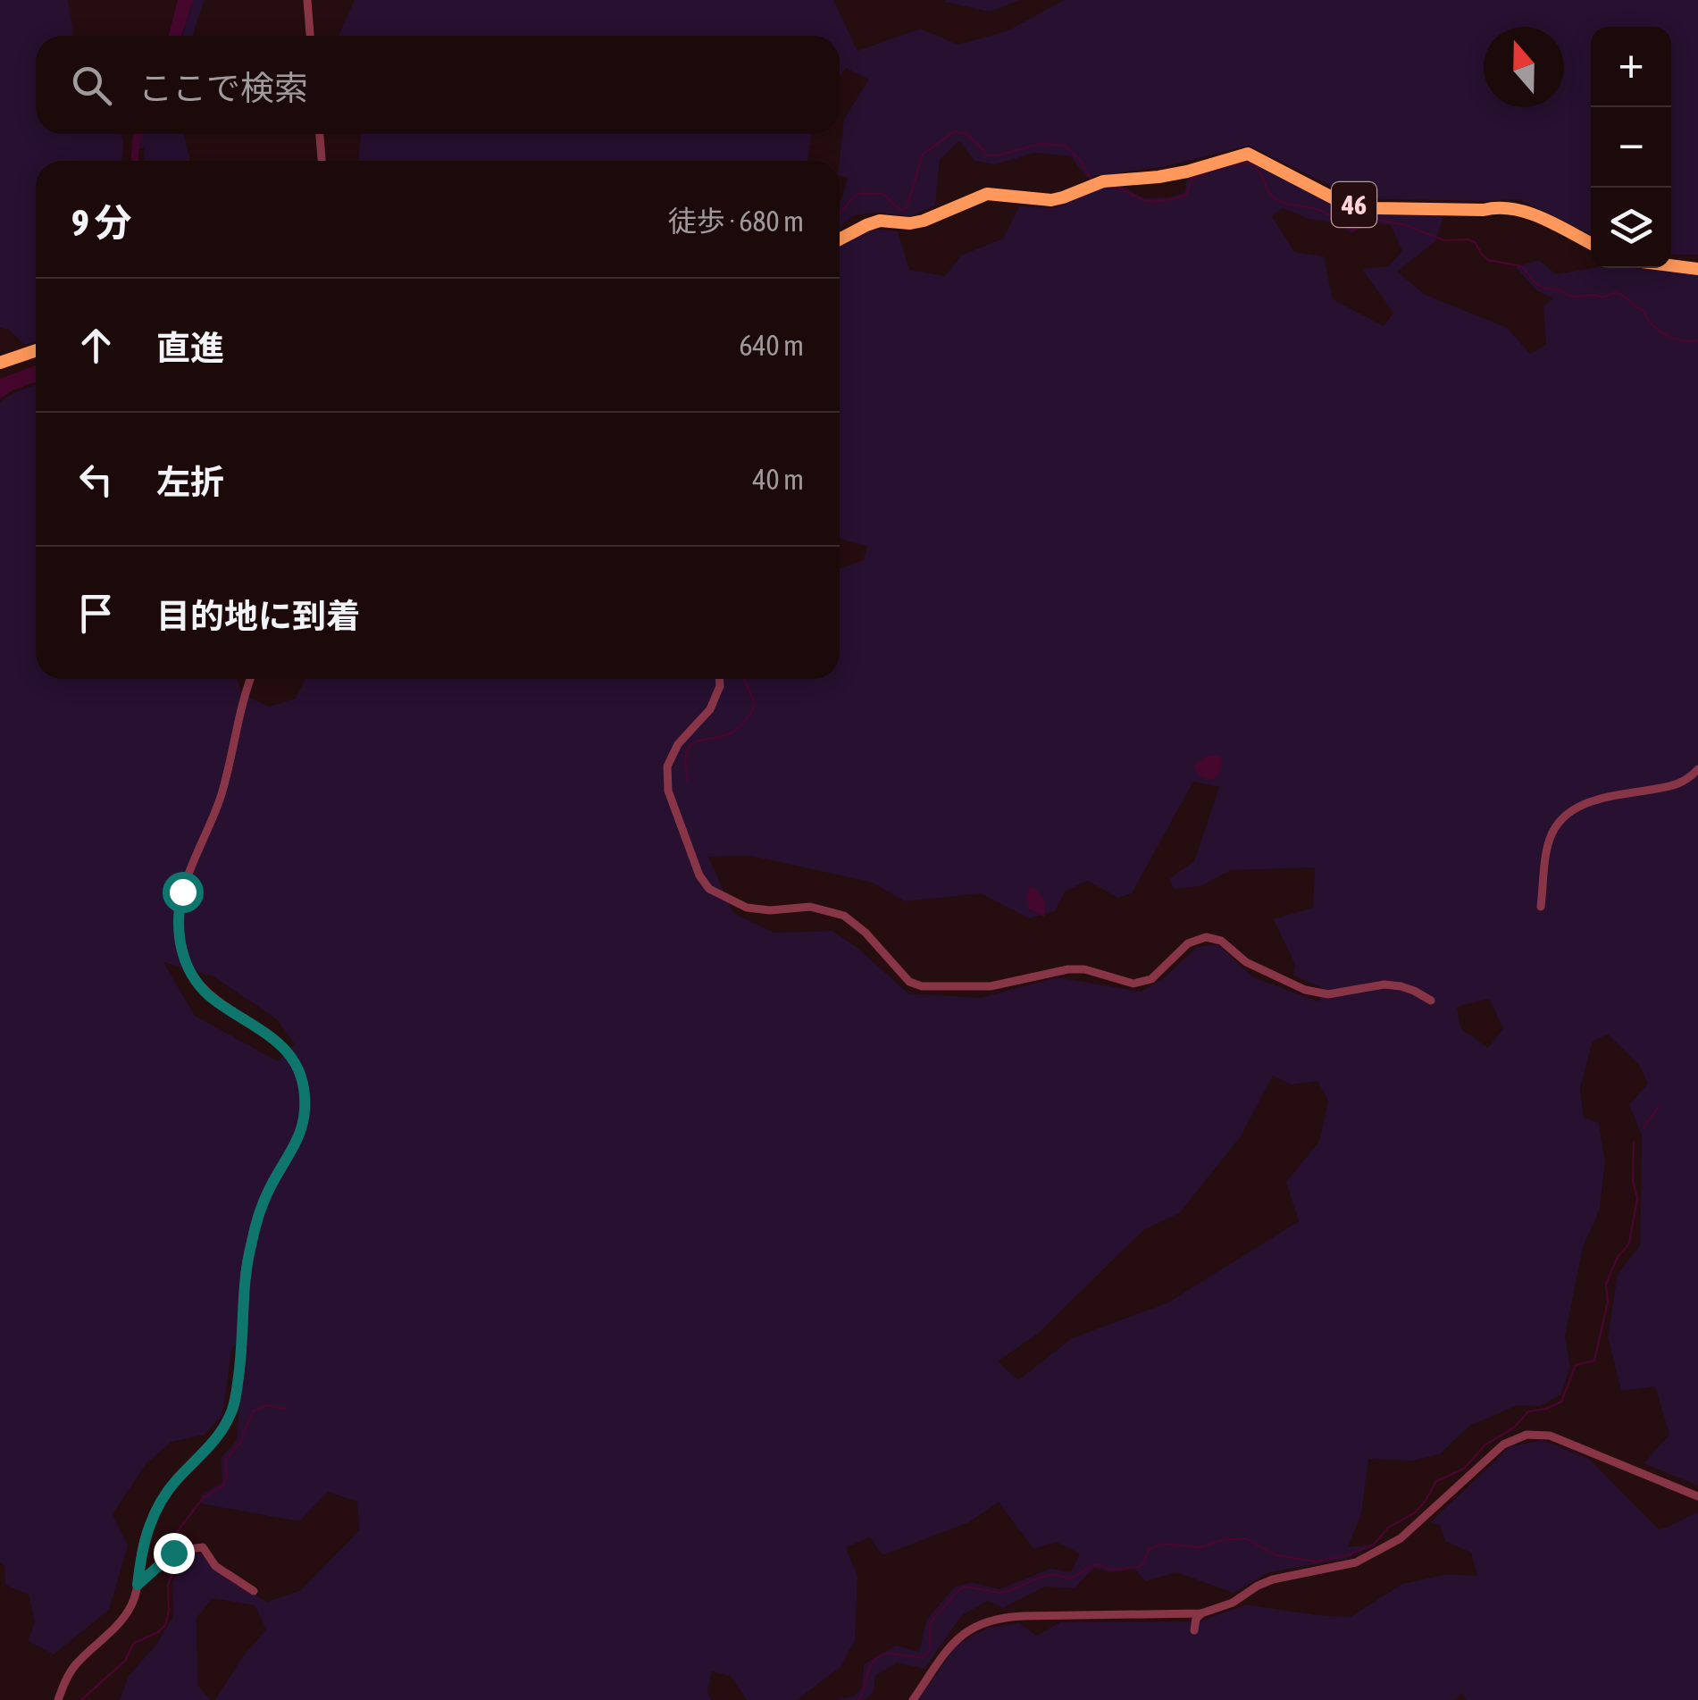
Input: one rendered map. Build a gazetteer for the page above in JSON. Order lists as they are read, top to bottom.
{
  "streets": {
    "main road": ["46"]
  },
  "north": "top",
  "page": {
    "map_buttons": ["+", "−"],
    "search": "ここで検索",
    "heading": ["9 分", "徒歩 · 680 m"],
    "list": [
      ["直進", "640 m"],
      ["左折", "40 m"],
      "目的地に到着"
    ]
  }
}
